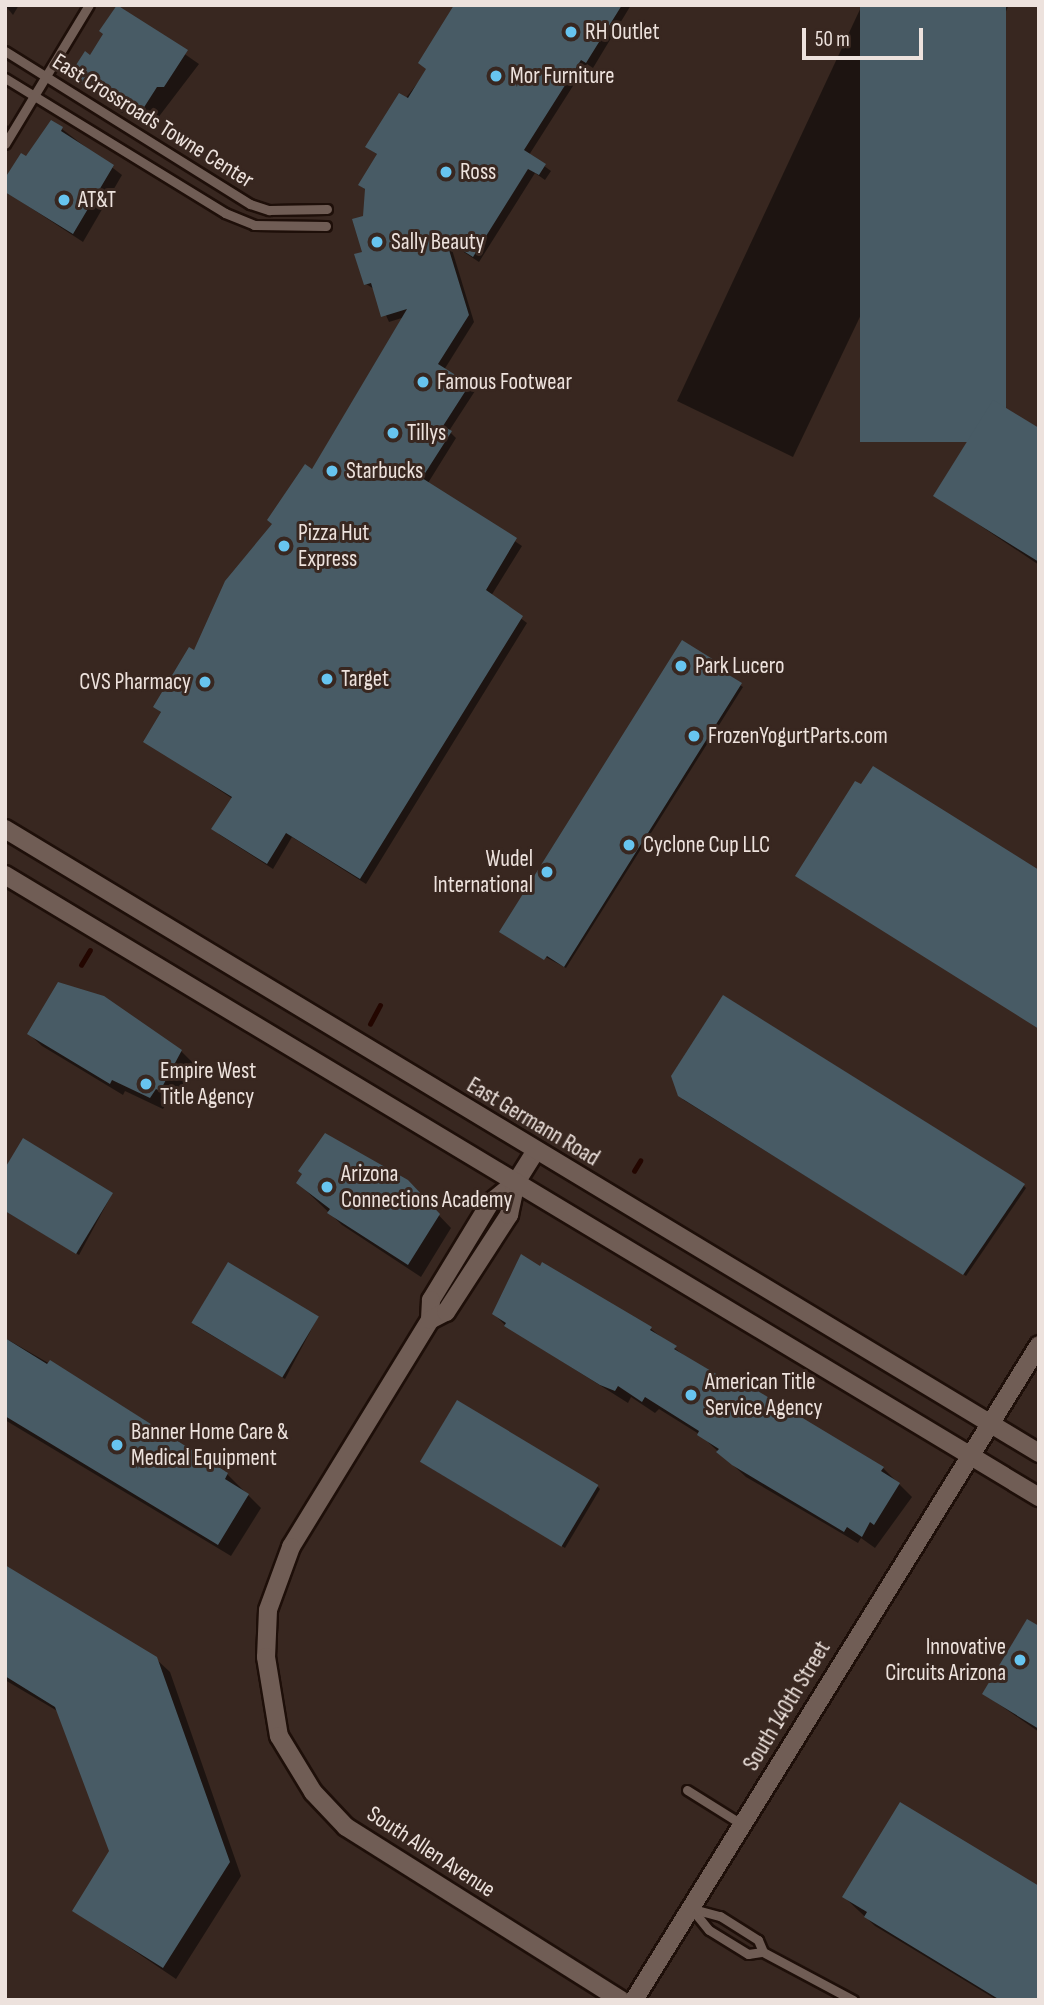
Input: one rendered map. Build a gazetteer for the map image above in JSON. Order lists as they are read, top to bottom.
{
  "streets": {
    "main road": ["East Germann Road", "South 140th Street", "South Allen Avenue"],
    "lane": ["East Crossroads Towne Center"]
  },
  "crossings": [
    ["East Germann Road", "South 140th Street"],
    ["East Germann Road", "South Allen Avenue"]
  ],
  "places": [
    "RH Outlet",
    "Mor Furniture",
    "Ross",
    "AT&T",
    "Sally Beauty",
    "Famous Footwear",
    "Tillys",
    "Starbucks",
    "Pizza Hut Express",
    "Park Lucero",
    "Target",
    "CVS Pharmacy",
    "FrozenYogurtParts.com",
    "Cyclone Cup LLC",
    "Wudel International",
    "Empire West Title Agency",
    "Arizona Connections Academy",
    "American Title Service Agency",
    "Banner Home Care & Medical Equipment",
    "Innovative Circuits Arizona"
  ],
  "scale_bar": "50 m"
}
